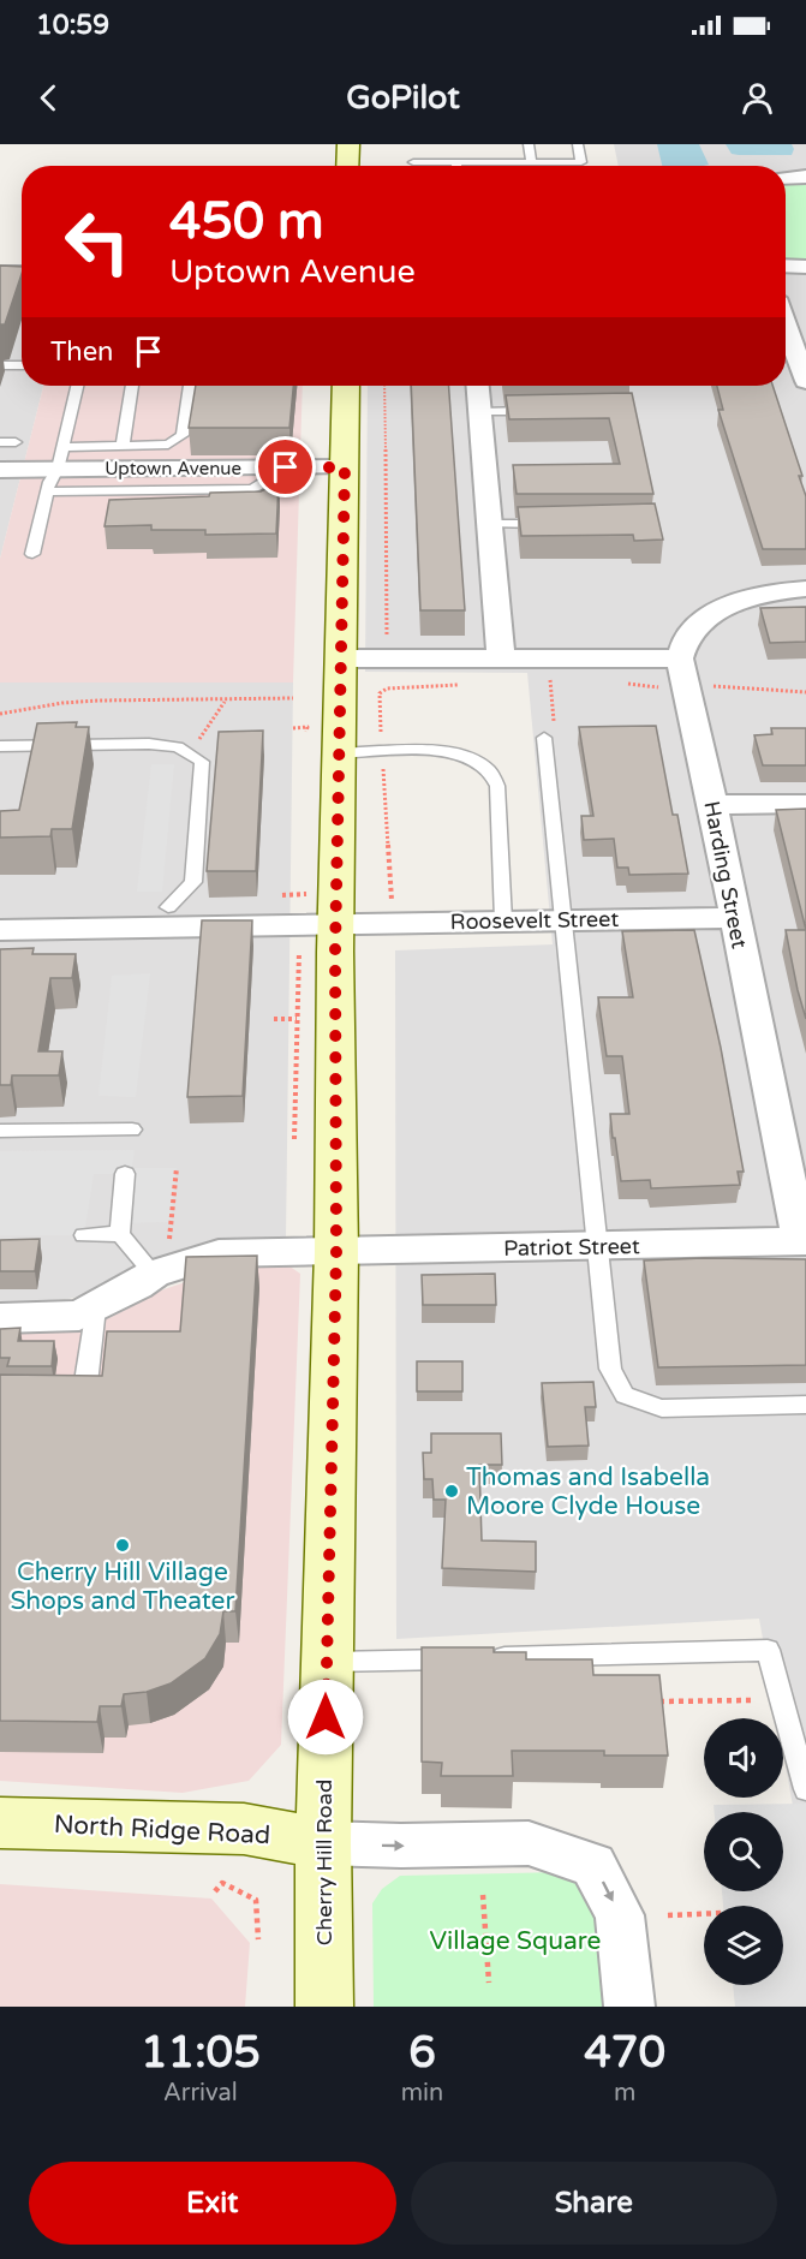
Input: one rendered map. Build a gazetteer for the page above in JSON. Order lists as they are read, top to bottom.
{
  "streets": {
    "main road": ["North Ridge Road", "Cherry Hill Road"],
    "street": [
      "Uptown Avenue",
      "Harding Street",
      "Roosevelt Street",
      "Patriot Street"
    ]
  },
  "crossings": [
    ["Uptown Avenue", "Cherry Hill Road"],
    ["Harding Street", "Roosevelt Street"],
    ["Harding Street", "Patriot Street"],
    ["Roosevelt Street", "Cherry Hill Road"],
    ["Patriot Street", "Cherry Hill Road"],
    ["North Ridge Road", "Cherry Hill Road"]
  ],
  "parks": ["Village Square"],
  "places": ["Thomas and Isabella Moore Clyde House", "Cherry Hill Village Shops and Theater"],
  "page": {
    "status": "10:59",
    "header": "GoPilot",
    "turn": ["450 m", "Uptown Avenue"],
    "then": "Then",
    "eta": [
      "11:05",
      "Arrival",
      "6",
      "min",
      "470",
      "m"
    ],
    "buttons": ["Exit", "Share"]
  }
}
